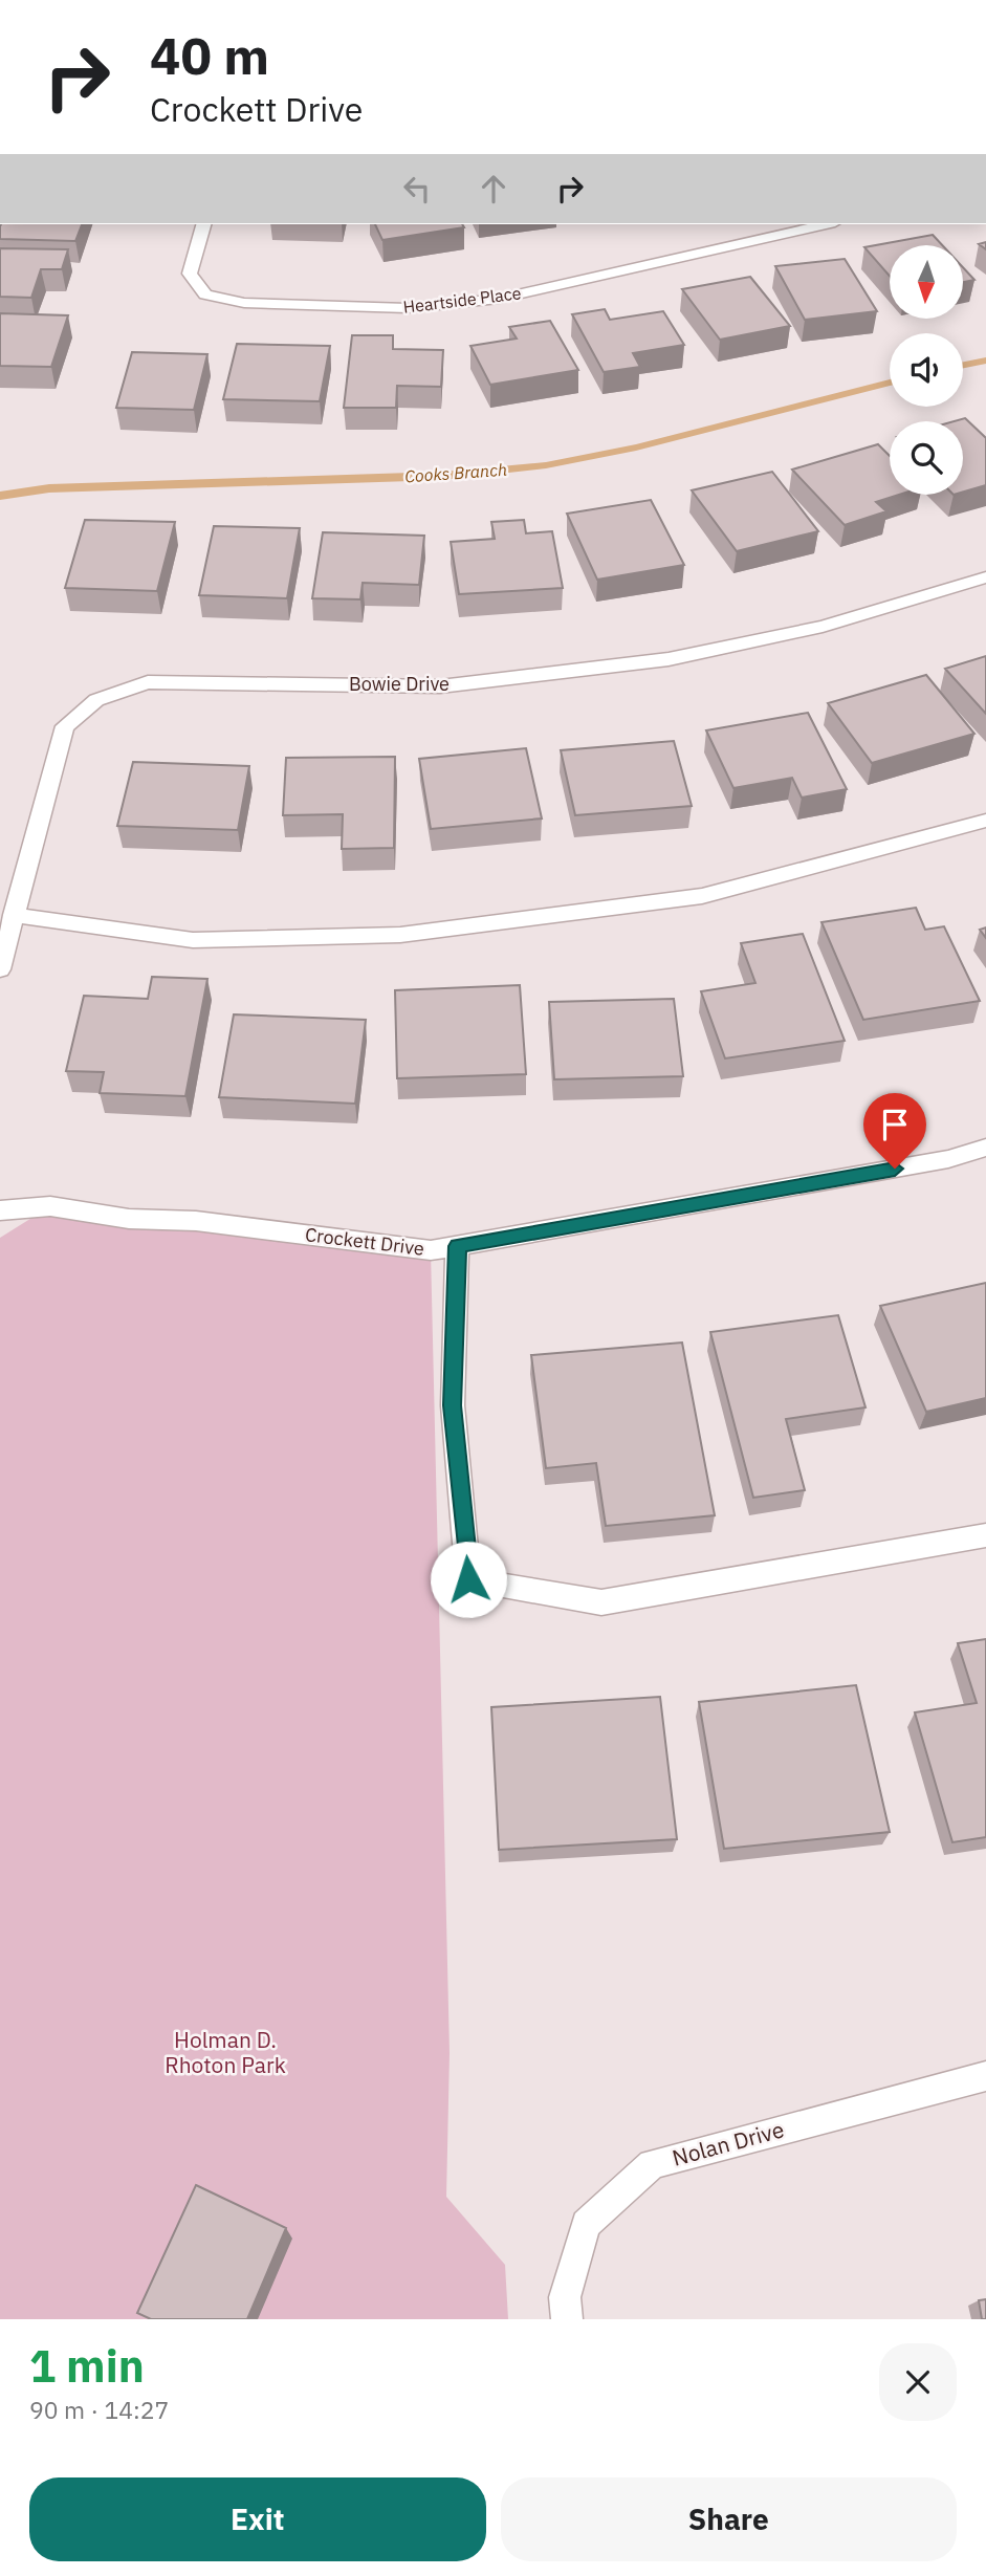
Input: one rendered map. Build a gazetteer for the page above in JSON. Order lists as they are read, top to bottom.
{
  "streets": {
    "street": [
      "Heartside Place",
      "Bowie Drive",
      "Crockett Drive",
      "Nolan Drive"
    ]
  },
  "water": ["Cooks Branch"],
  "parks": ["Holman D. Rhoton Park"],
  "north": "bottom",
  "page": {
    "turn": ["40 m", "Crockett Drive"],
    "heading": ["1 min", "90 m · 14:27"],
    "buttons": ["Exit", "Share"]
  }
}
